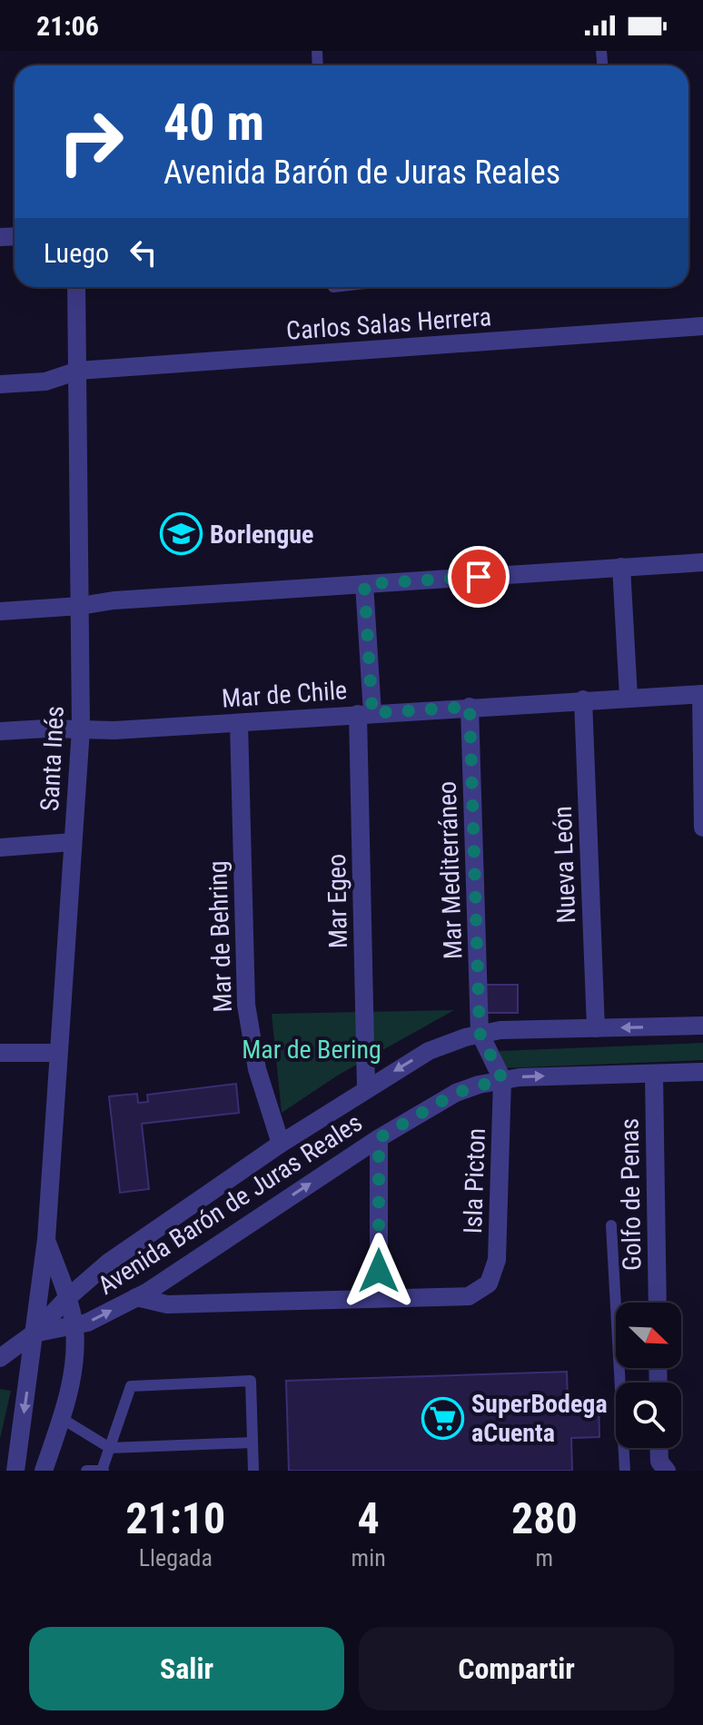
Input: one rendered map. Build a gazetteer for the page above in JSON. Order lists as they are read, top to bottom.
{
  "streets": {
    "street": [
      "Carlos Salas Herrera",
      "Mar de Chile",
      "Santa Inés",
      "Nueva León",
      "Mar Mediterráneo",
      "Mar Egeo",
      "Mar de Behring",
      "Isla Picton",
      "Golfo de Penas",
      "Avenida Barón de Juras Reales"
    ]
  },
  "crossings": [
    ["Carlos Salas Herrera", "Santa Inés"],
    ["Mar de Chile", "Santa Inés"],
    ["Mar de Chile", "Nueva León"],
    ["Mar de Chile", "Mar Mediterráneo"],
    ["Mar de Chile", "Mar Egeo"],
    ["Mar de Chile", "Mar de Behring"],
    ["Santa Inés", "Avenida Barón de Juras Reales"],
    ["Nueva León", "Avenida Barón de Juras Reales"],
    ["Mar Mediterráneo", "Avenida Barón de Juras Reales"],
    ["Mar Egeo", "Avenida Barón de Juras Reales"],
    ["Mar de Behring", "Avenida Barón de Juras Reales"],
    ["Isla Picton", "Avenida Barón de Juras Reales"],
    ["Golfo de Penas", "Avenida Barón de Juras Reales"]
  ],
  "parks": ["Mar de Bering"],
  "places": {
    "school or university": ["Borlengue"],
    "supermarket": ["SuperBodega aCuenta"]
  },
  "north": "bottom right",
  "page": {
    "status": "21:06",
    "turn": ["40 m", "Avenida Barón de Juras Reales"],
    "then": "Luego",
    "eta": [
      "21:10",
      "Llegada",
      "4",
      "min",
      "280",
      "m"
    ],
    "buttons": ["Salir", "Compartir"]
  }
}
